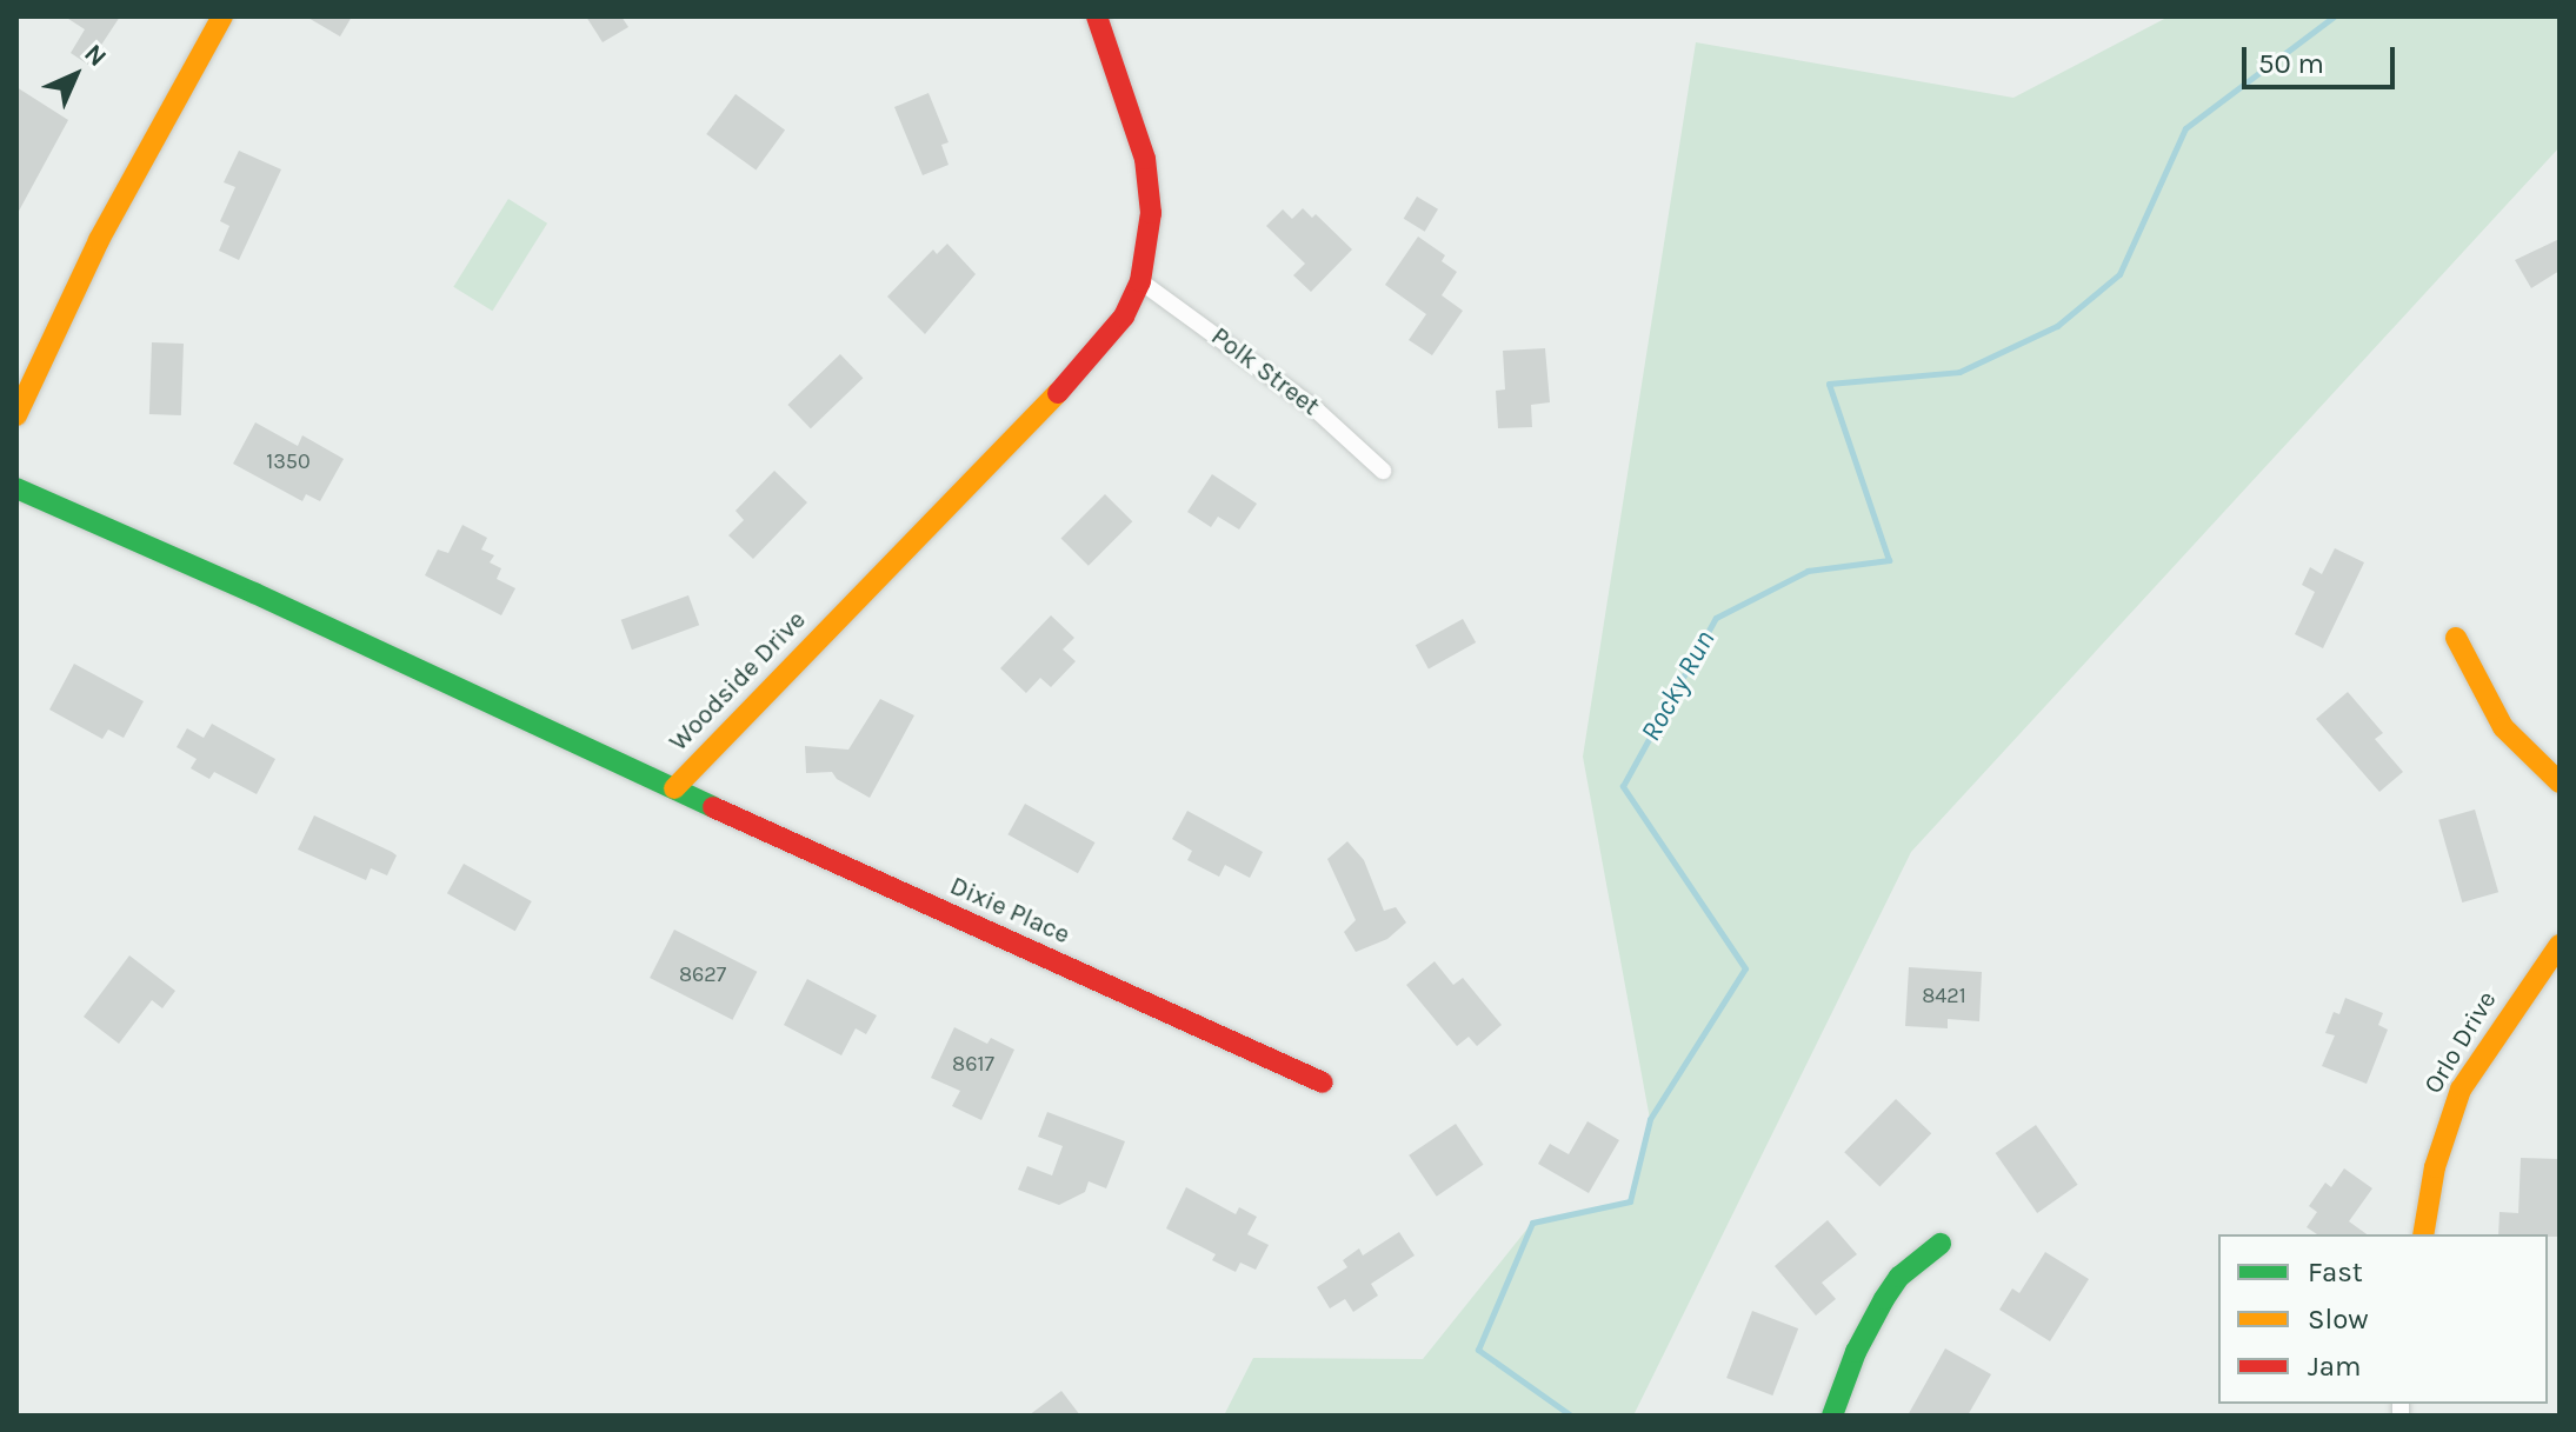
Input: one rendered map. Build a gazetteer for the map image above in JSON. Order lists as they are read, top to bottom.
{
  "streets": {
    "street": [
      "Polk Street",
      "Woodside Drive",
      "Dixie Place",
      "Orlo Drive"
    ]
  },
  "crossings": [
    ["Polk Street", "Woodside Drive"],
    ["Woodside Drive", "Dixie Place"]
  ],
  "water": ["Rocky Run"],
  "house_numbers": [
    "1350",
    "8627",
    "8421",
    "8617"
  ],
  "legend": ["Fast", "Slow", "Jam"],
  "scale_bar": "50 m",
  "north": "top right"
}
